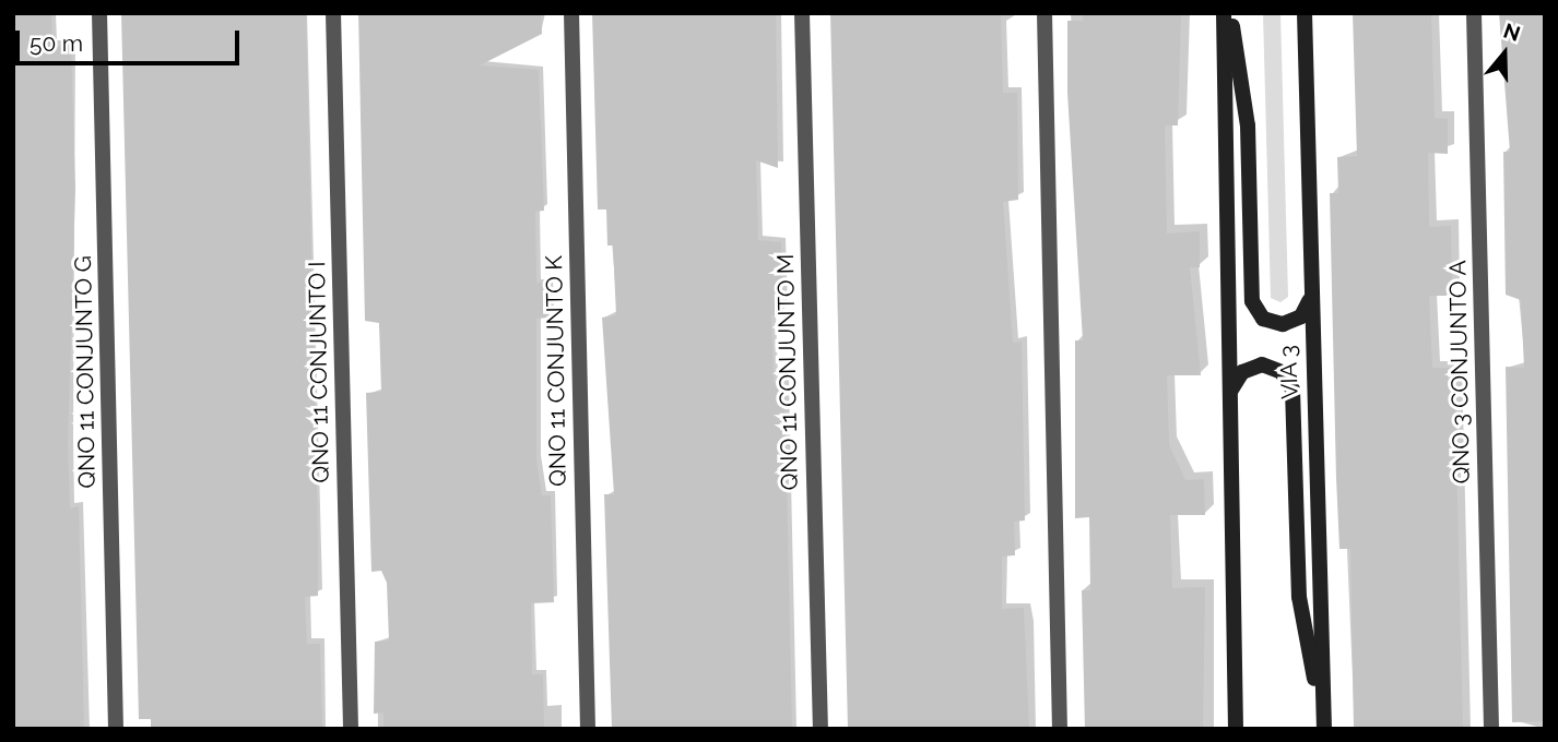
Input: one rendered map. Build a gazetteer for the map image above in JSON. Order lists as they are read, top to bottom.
{
  "streets": {
    "main road": ["VIA 3"],
    "street": [
      "QNO 11 CONJUNTO K",
      "QNO 11 CONJUNTO G",
      "QNO 11 CONJUNTO I",
      "QNO 11 CONJUNTO M",
      "QNO 3 CONJUNTO A"
    ]
  },
  "scale_bar": "50 m",
  "north": "top"
}
